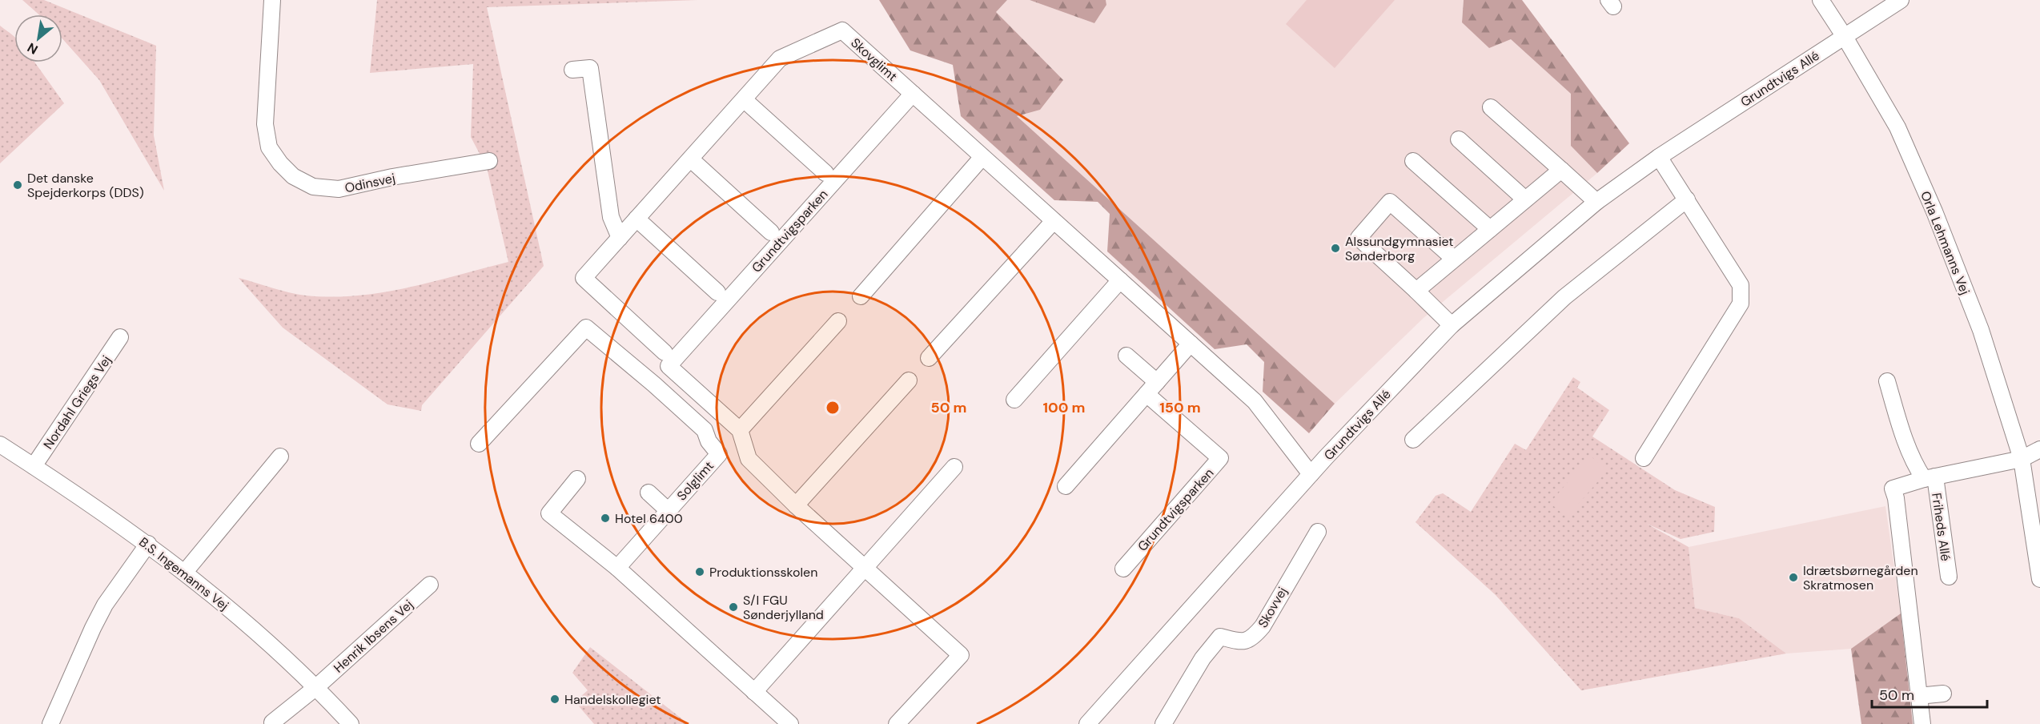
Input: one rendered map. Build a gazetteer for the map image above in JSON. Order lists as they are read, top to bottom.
{
  "streets": {
    "street": [
      "Skovglimt",
      "Grundtvigs Allé",
      "Odinsvej",
      "Grundtvigsparken",
      "Orla Lehmanns Vej",
      "Nordahl Griegs Vej",
      "Solglimt",
      "Friheds Allé",
      "B.S. Ingemanns Vej",
      "Skovvej",
      "Henrik Ibsens Vej"
    ]
  },
  "crossings": [
    ["Skovglimt", "Grundtvigsparken"],
    ["Grundtvigs Allé", "Orla Lehmanns Vej"],
    ["Orla Lehmanns Vej", "Friheds Allé"],
    ["Nordahl Griegs Vej", "B.S. Ingemanns Vej"],
    ["B.S. Ingemanns Vej", "Henrik Ibsens Vej"]
  ],
  "places": [
    "Det danske Spejderkorps (DDS)",
    "Alssundgymnasiet Sønderborg",
    "Hotel 6400",
    "Produktionsskolen",
    "Idrætsbørnegården Skratmosen",
    "S/I FGU Sønderjylland",
    "Handelskollegiet"
  ],
  "scale_bar": "50 m",
  "north": "bottom left",
  "rings": ["50 m", "100 m", "150 m"]
}
